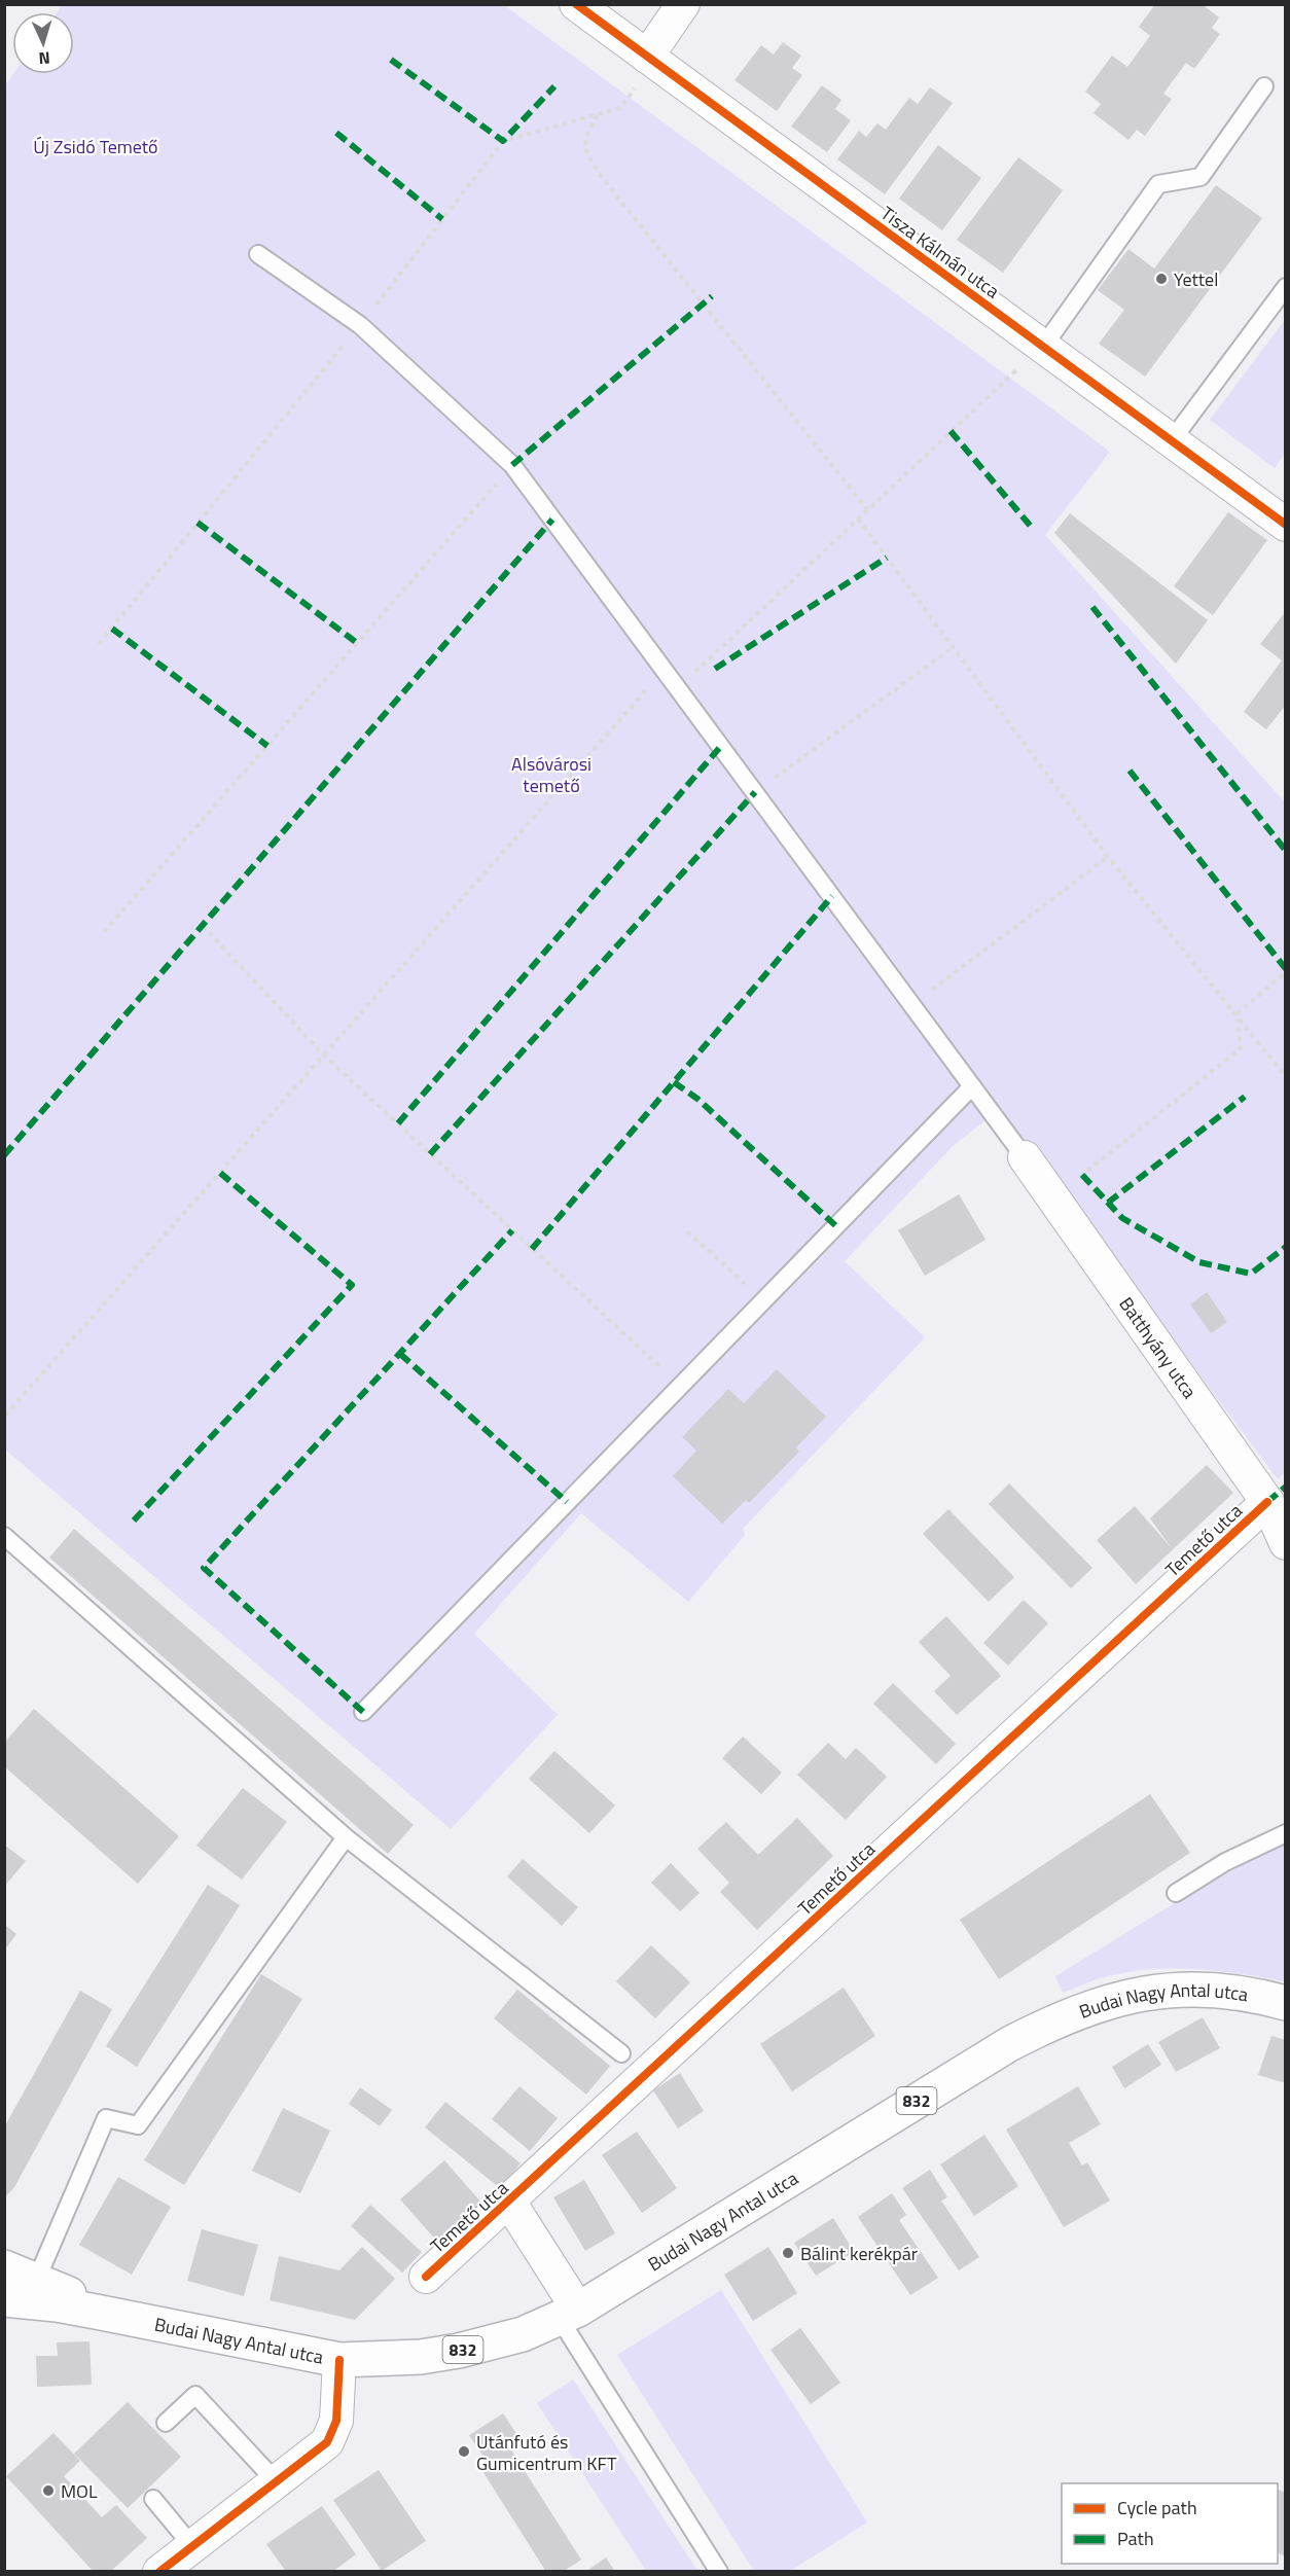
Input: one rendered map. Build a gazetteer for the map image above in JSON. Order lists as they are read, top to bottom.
{
  "streets": {
    "main road": ["Budai Nagy Antal utca", "832"],
    "street": ["Tisza Kálmán utca", "Batthyány utca", "Temető utca"]
  },
  "crossings": [
    ["Batthyány utca", "Temető utca"]
  ],
  "parks": ["Új Zsidó Temető", "Alsóvárosi temető"],
  "places": [
    "Yettel",
    "Bálint kerékpár",
    "Utánfutó és Gumicentrum KFT",
    "MOL"
  ],
  "legend": ["Cycle path", "Path"],
  "north": "bottom"
}
